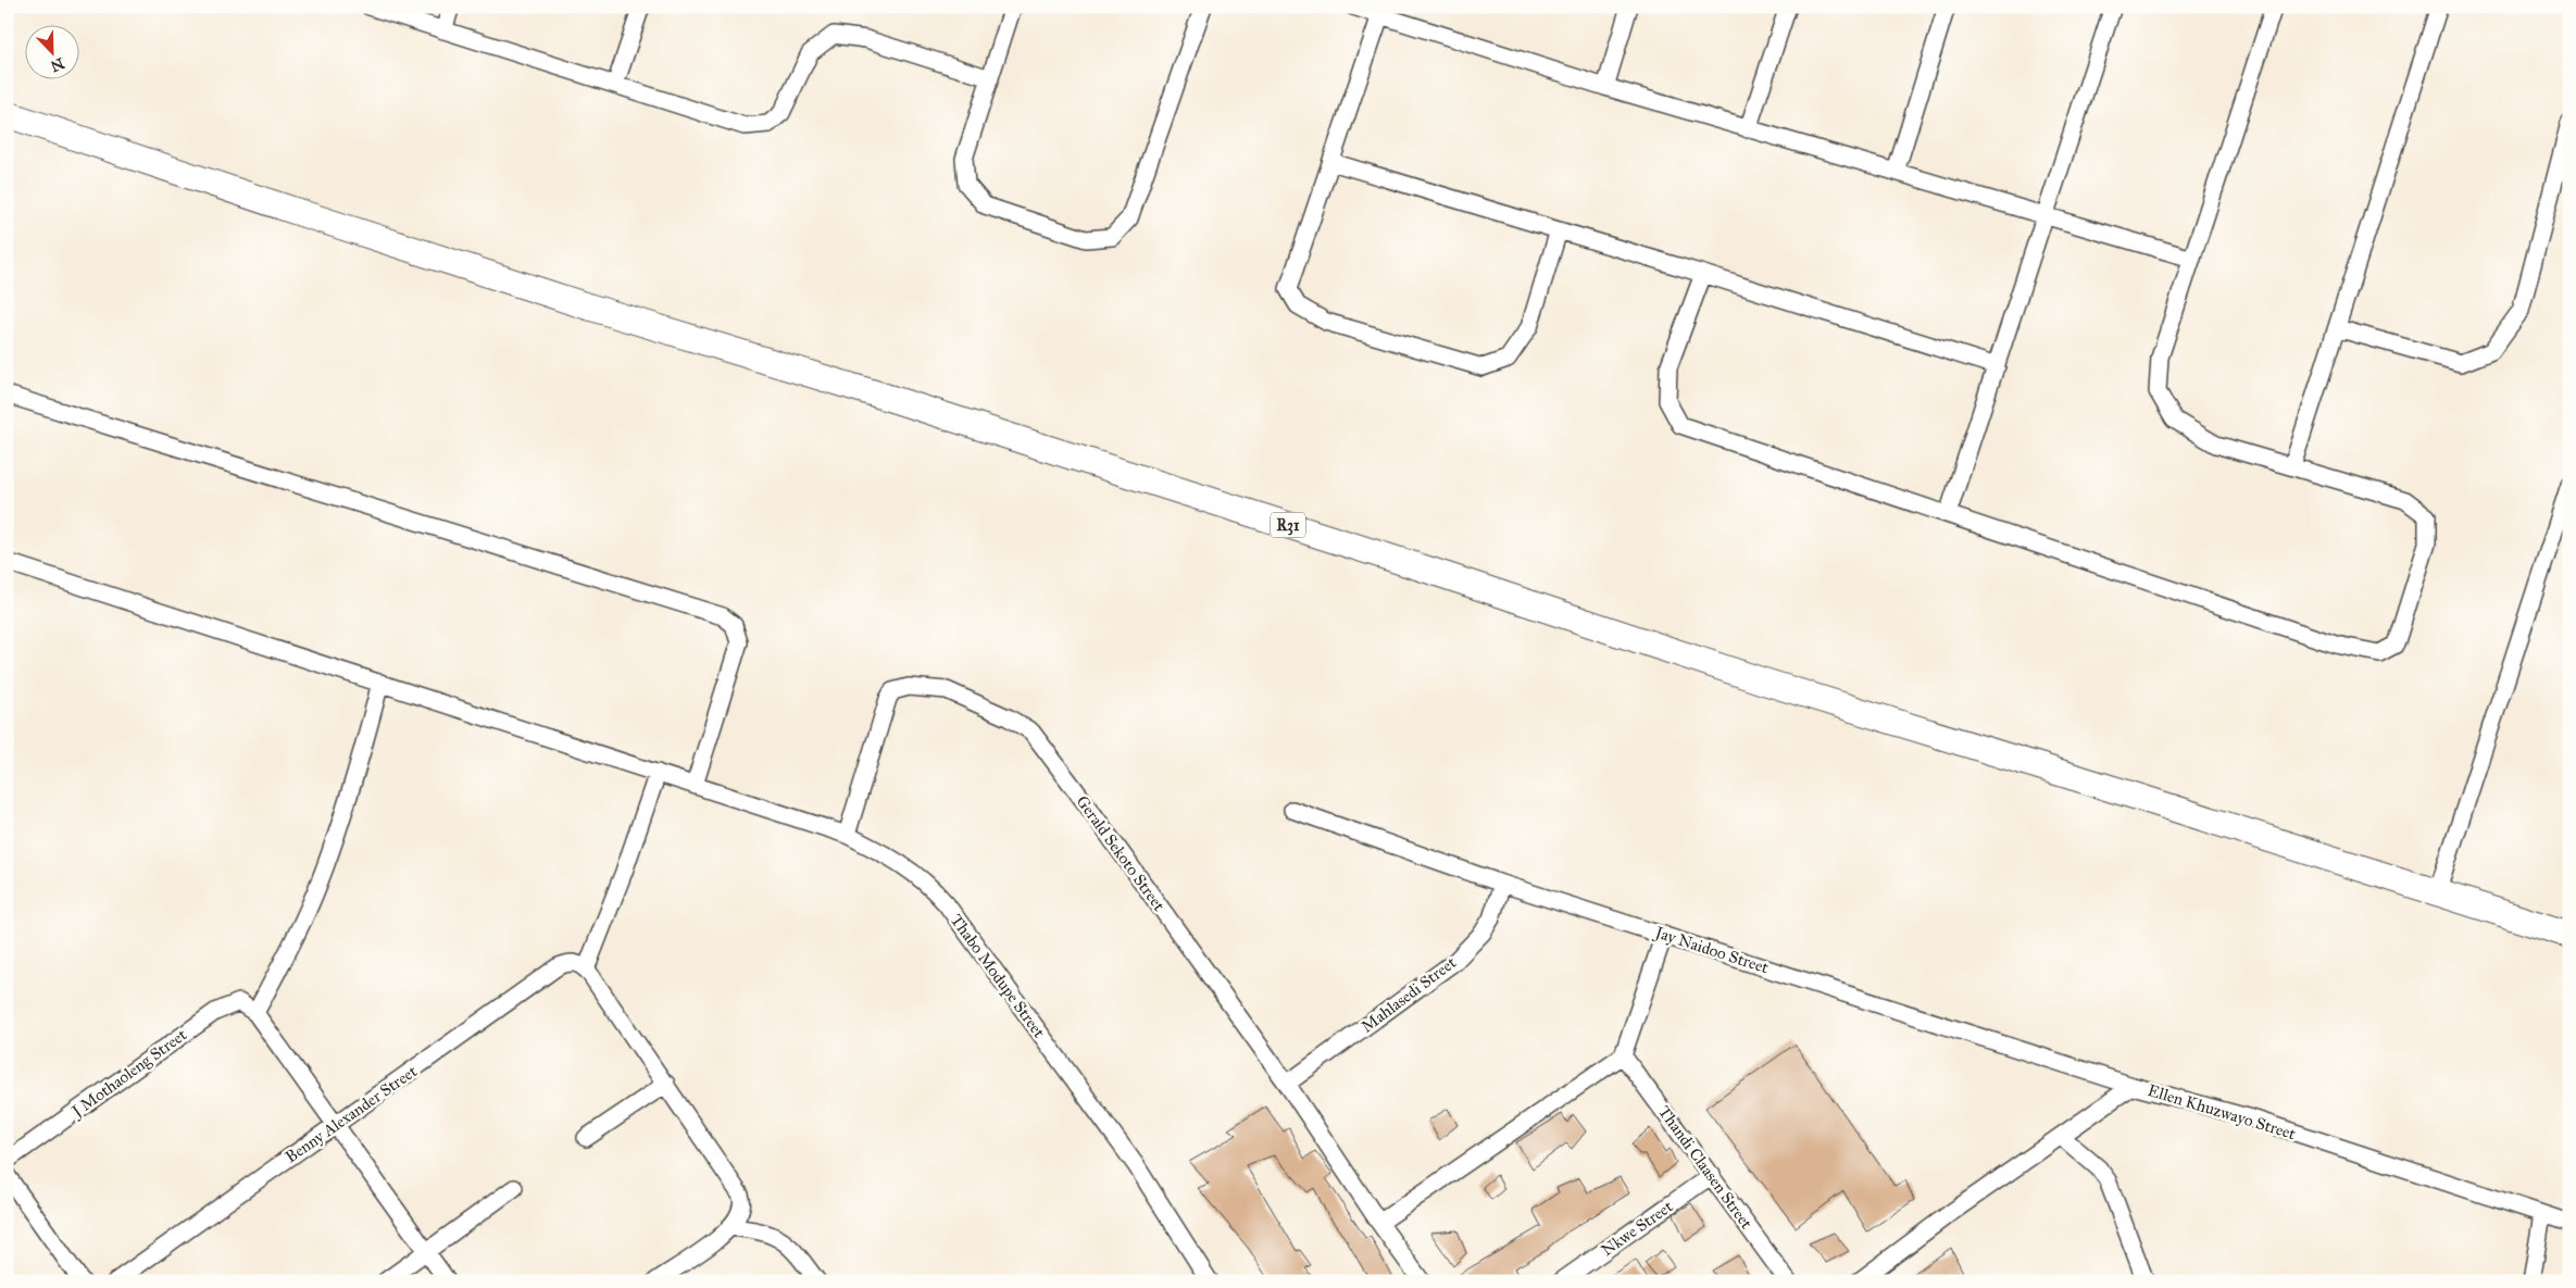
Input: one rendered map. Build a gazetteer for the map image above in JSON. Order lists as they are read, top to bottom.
{
  "streets": {
    "main road": ["R31"],
    "street": [
      "Gerald Sekoto Street",
      "Jay Naidoo Street",
      "Thabo Modupe Street",
      "Mahlasedi Street",
      "J Mothaoleng Street",
      "Ellen Khuzwayo Street",
      "Benny Alexander Street",
      "Thandi Claasen Street",
      "Nkwe Street"
    ]
  },
  "crossings": [
    ["Gerald Sekoto Street", "Thabo Modupe Street"],
    ["Gerald Sekoto Street", "Mahlasedi Street"],
    ["Jay Naidoo Street", "Mahlasedi Street"],
    ["Jay Naidoo Street", "Ellen Khuzwayo Street"],
    ["Thandi Claasen Street", "Nkwe Street"]
  ],
  "north": "bottom right"
}
